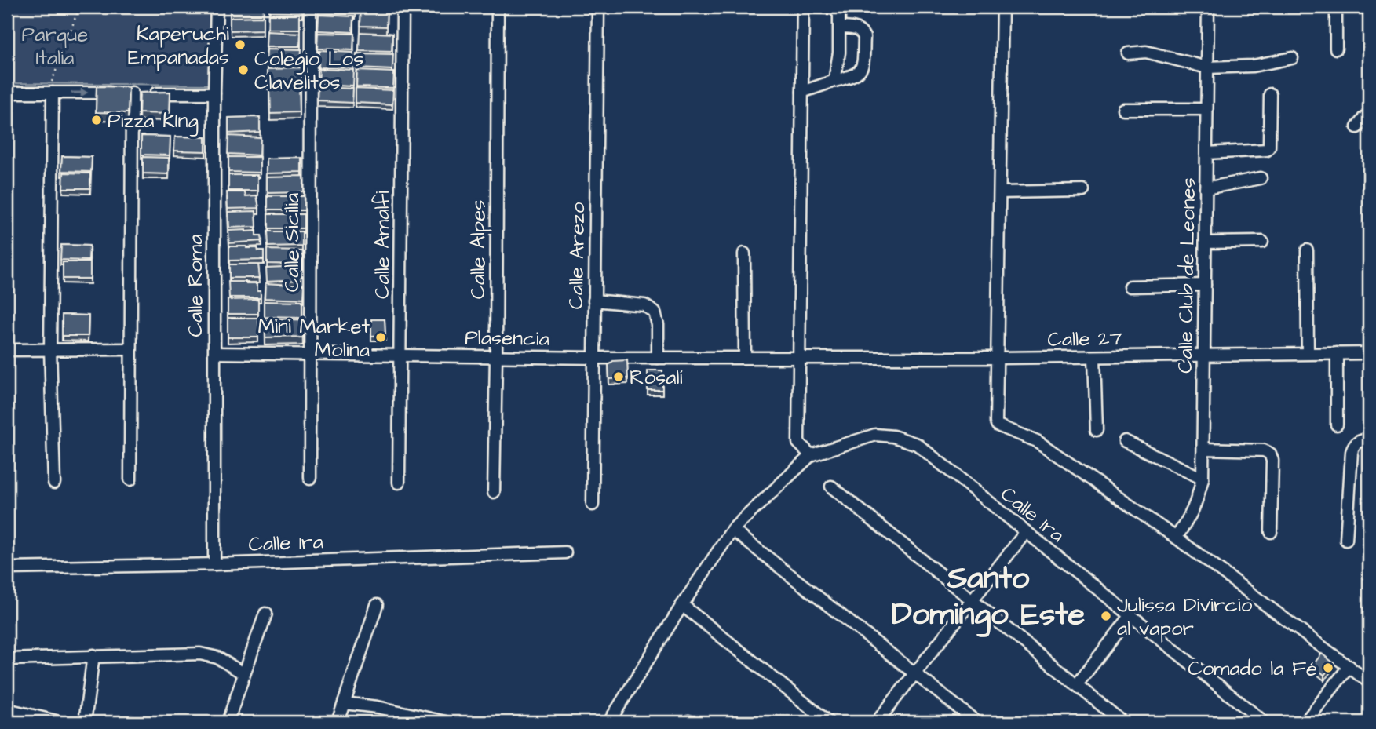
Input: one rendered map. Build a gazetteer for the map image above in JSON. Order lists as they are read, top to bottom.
{
  "streets": {
    "street": [
      "Calle Sicilia",
      "Calle Amalfi",
      "Calle Alpes",
      "Calle Arezo",
      "Calle Club de Leones",
      "Calle Roma",
      "Plasencia",
      "Calle 27",
      "Calle 1ra"
    ]
  },
  "crossings": [
    ["Calle Sicilia", "Plasencia"],
    ["Calle Amalfi", "Plasencia"],
    ["Calle Alpes", "Plasencia"],
    ["Calle Arezo", "Plasencia"],
    ["Calle Club de Leones", "Calle 27"],
    ["Calle Roma", "Plasencia"],
    ["Calle Roma", "Calle 1ra"],
    ["Plasencia", "Calle 27"]
  ],
  "districts": ["Santo Domingo Este"],
  "parks": ["Parque Italia"],
  "places": [
    "Kaperuchi Empanadas",
    "Colegio Los Clavelitos",
    "Pizza KIng",
    "Mini Market Molina",
    "Rosalí",
    "Julissa Divircio al vapor",
    "Comado la Fé"
  ]
}
